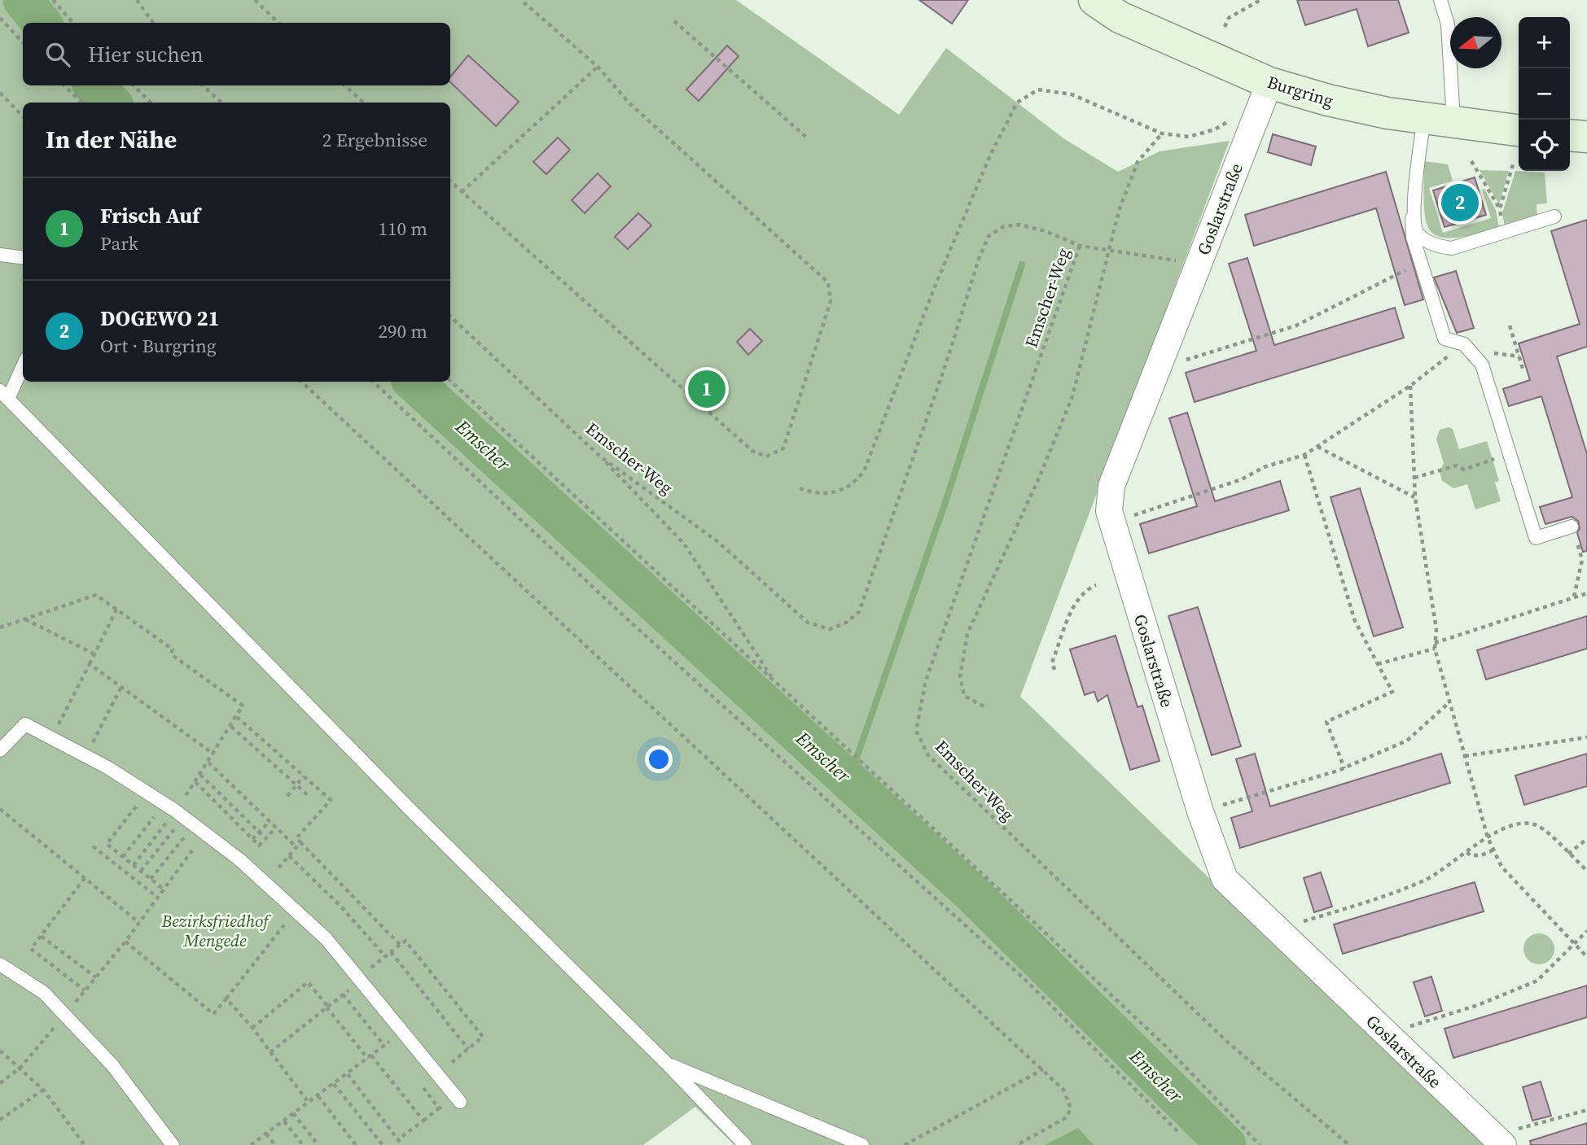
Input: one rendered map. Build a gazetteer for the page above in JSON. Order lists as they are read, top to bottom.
{
  "streets": {
    "main road": ["Burgring"],
    "street": ["Goslarstraße"],
    "path": ["Emscher-Weg"]
  },
  "crossings": [
    ["Burgring", "Goslarstraße"]
  ],
  "water": ["Emscher"],
  "parks": ["Bezirksfriedhof Mengede"],
  "north": "left",
  "page": {
    "map_buttons": ["+", "−"],
    "search": "Hier suchen",
    "heading": ["In der Nähe", "2 Ergebnisse"],
    "list": [
      {
        "mark": "1",
        "name": "Frisch Auf",
        "note": "Park",
        "value": "110 m"
      },
      {
        "mark": "2",
        "name": "DOGEWO 21",
        "note": "Ort · Burgring",
        "value": "290 m"
      }
    ],
    "pins": ["2", "1"]
  }
}
